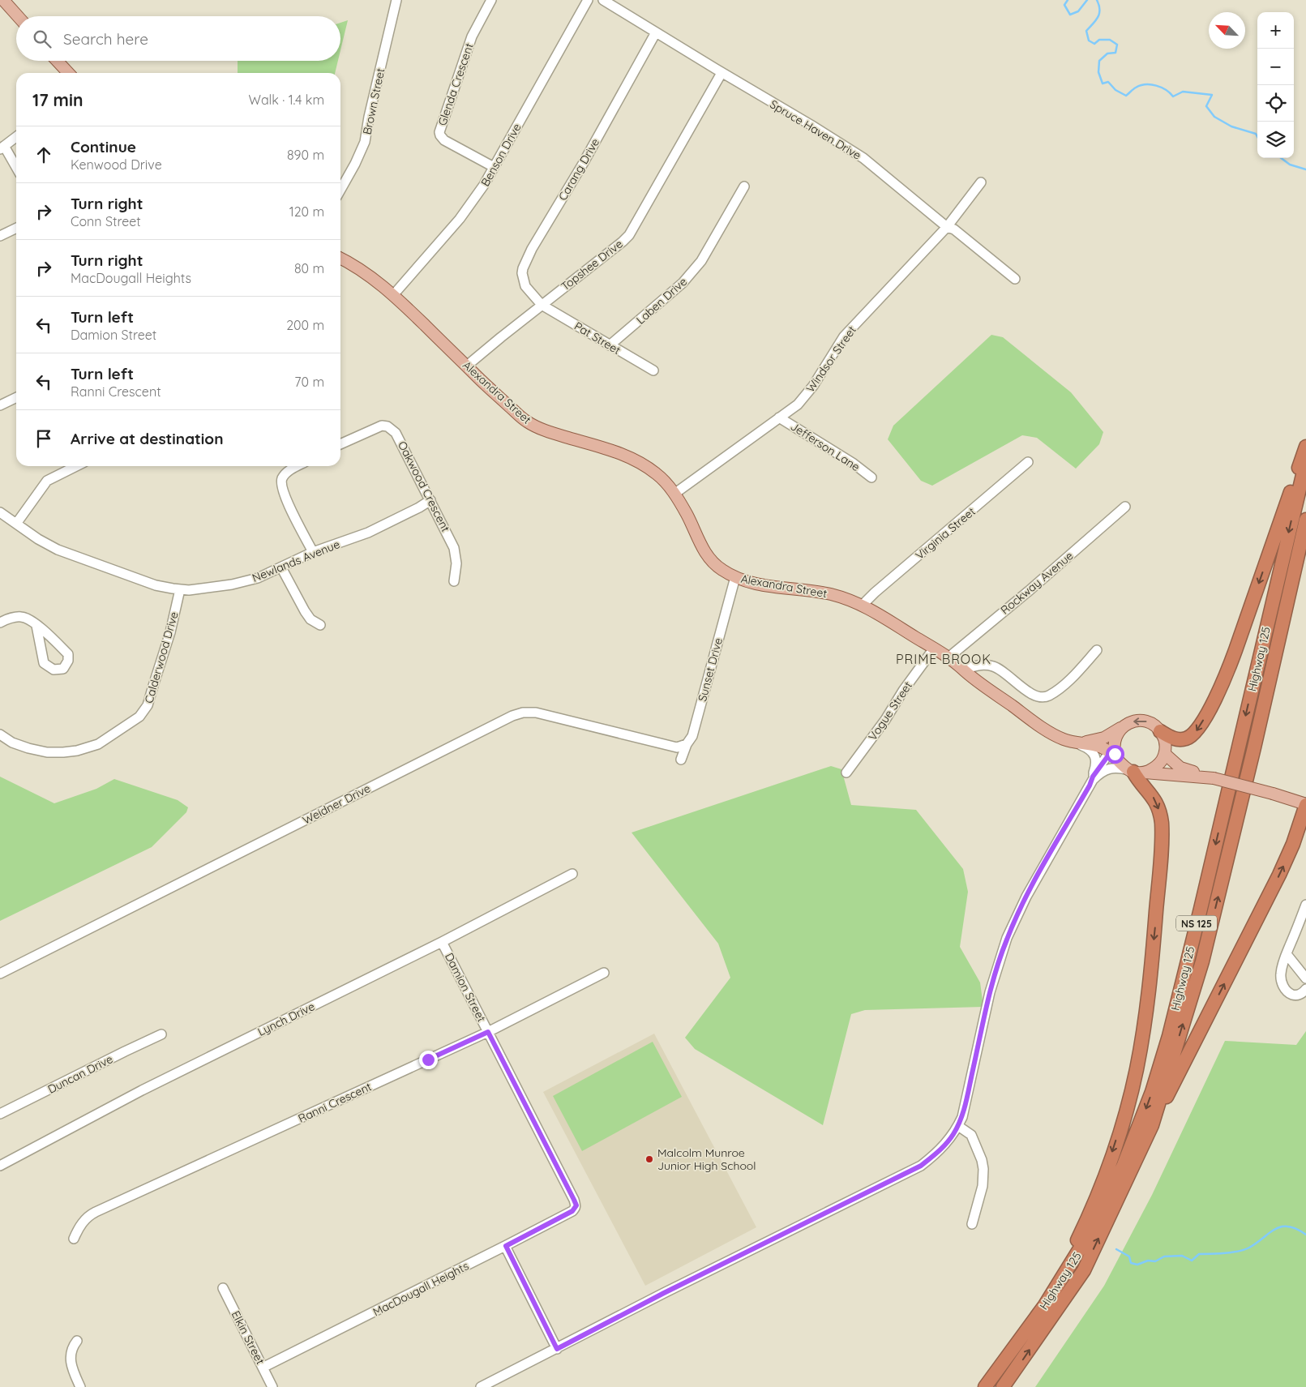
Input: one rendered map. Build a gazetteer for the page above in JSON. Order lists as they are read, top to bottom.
{
  "streets": {
    "highway": ["Highway 125", "NS 125"],
    "main road": ["Alexandra Street"],
    "street": [
      "Glenda Crescent",
      "Brown Street",
      "Spruce Haven Drive",
      "Benson Drive",
      "Carang Drive",
      "Topshee Drive",
      "Laben Drive",
      "Pat Street",
      "Windsor Street",
      "Jefferson Lane",
      "Oakwood Crescent",
      "Virginia Street",
      "Newlands Avenue",
      "Rockway Avenue",
      "Calderwood Drive",
      "Sunset Drive",
      "Vogue Street",
      "Weidner Drive",
      "Damion Street",
      "Lynch Drive",
      "Duncan Drive",
      "Ranni Crescent",
      "MacDougall Heights",
      "Elkin Street"
    ]
  },
  "crossings": [
    ["Glenda Crescent", "Benson Drive"],
    ["Spruce Haven Drive", "Carang Drive"],
    ["Spruce Haven Drive", "Topshee Drive"],
    ["Spruce Haven Drive", "Windsor Street"],
    ["Benson Drive", "Alexandra Street"],
    ["Carang Drive", "Topshee Drive"],
    ["Carang Drive", "Pat Street"],
    ["Topshee Drive", "Pat Street"],
    ["Topshee Drive", "Alexandra Street"],
    ["Laben Drive", "Pat Street"],
    ["Windsor Street", "Alexandra Street"],
    ["Windsor Street", "Jefferson Lane"],
    ["Alexandra Street", "Virginia Street"],
    ["Alexandra Street", "Rockway Avenue"],
    ["Alexandra Street", "Sunset Drive"],
    ["Alexandra Street", "Vogue Street"],
    ["Oakwood Crescent", "Newlands Avenue"],
    ["Newlands Avenue", "Calderwood Drive"],
    ["Sunset Drive", "Weidner Drive"],
    ["Damion Street", "Lynch Drive"],
    ["Damion Street", "Ranni Crescent"],
    ["Damion Street", "MacDougall Heights"],
    ["MacDougall Heights", "Elkin Street"]
  ],
  "districts": ["PRIME BROOK"],
  "places": ["Malcolm Munroe Junior High School"],
  "north": "top left",
  "page": {
    "map_buttons": ["+", "−"],
    "search": "Search here",
    "heading": ["17 min", "Walk · 1.4 km"],
    "list": [
      ["Continue", "Kenwood Drive", "890 m"],
      ["Turn right", "Conn Street", "120 m"],
      ["Turn right", "MacDougall Heights", "80 m"],
      ["Turn left", "Damion Street", "200 m"],
      ["Turn left", "Ranni Crescent", "70 m"],
      "Arrive at destination"
    ]
  }
}
